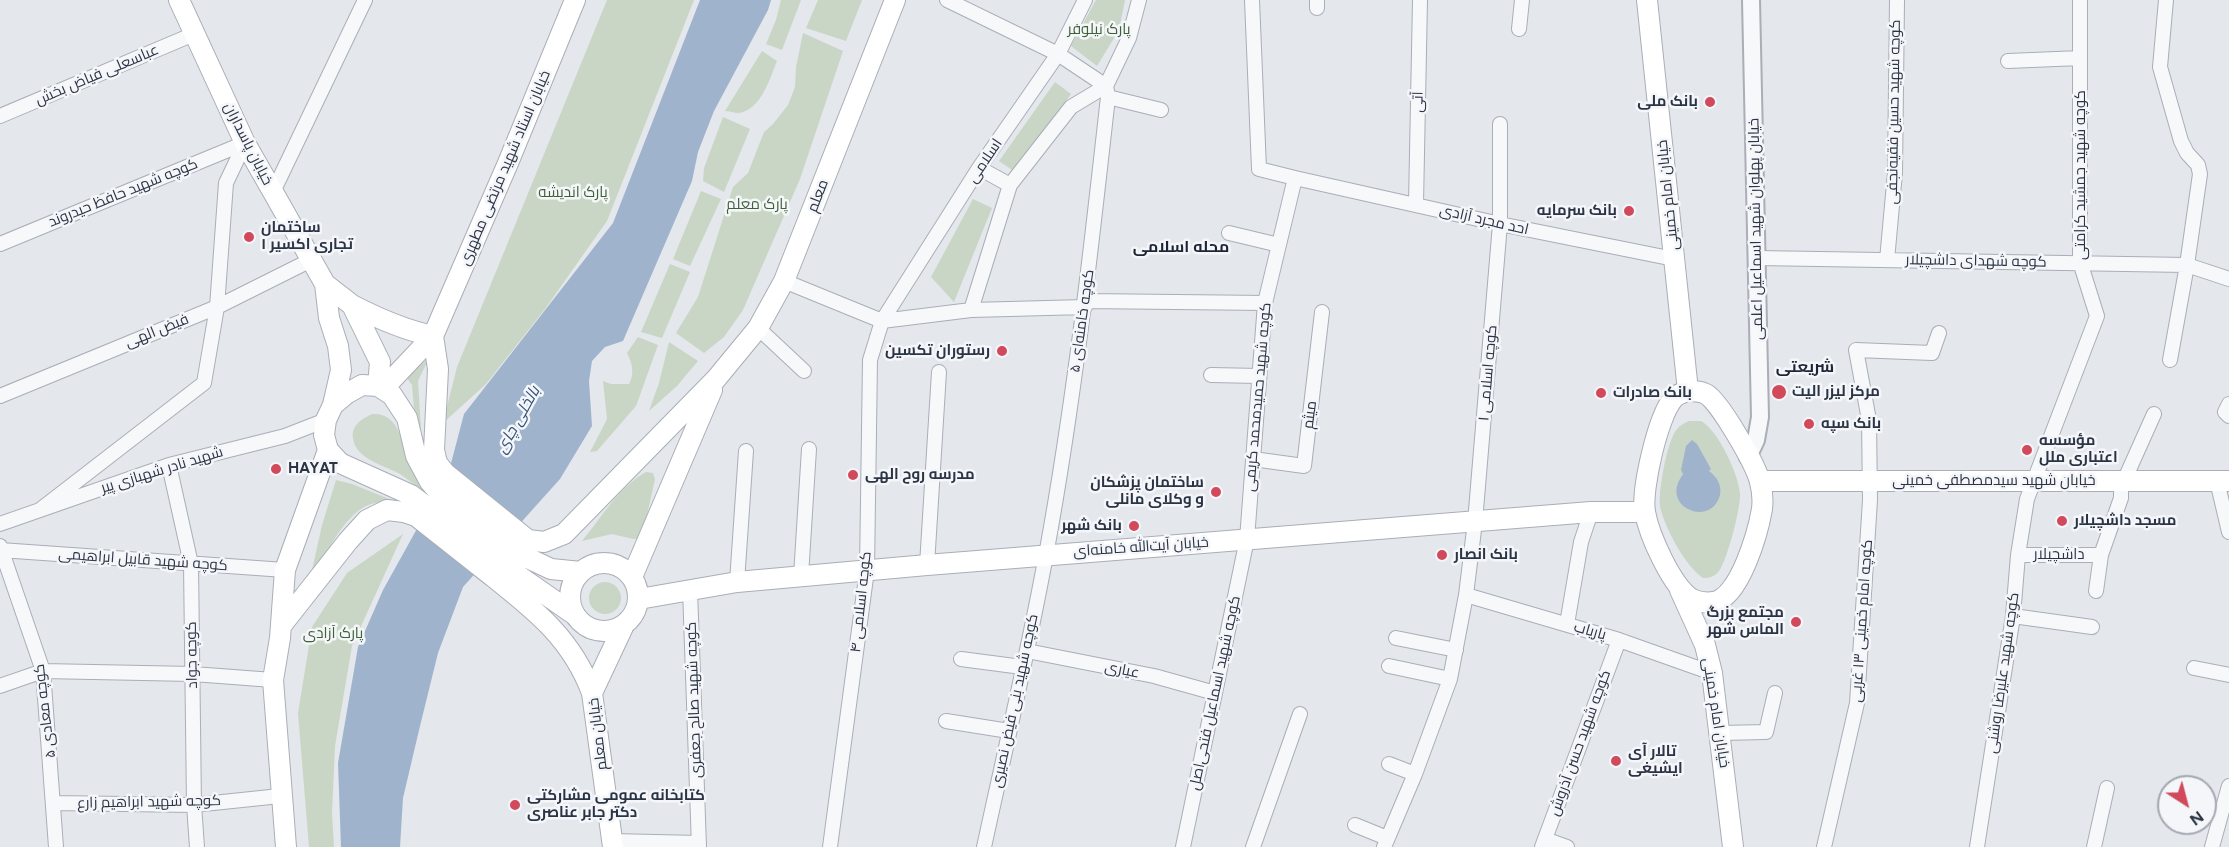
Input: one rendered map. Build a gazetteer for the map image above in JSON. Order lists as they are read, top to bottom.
{
  "streets": {
    "main road": [
      "خیابان پاسداران",
      "خیابان استاد شهید مرتضی مطهری",
      "خیابان امام خمینی",
      "معلم",
      "خیابان شهید سیدمصطفی خمینی",
      "خیابان آیت‌الله خامنه‌ای",
      "خیابان معلم"
    ],
    "street": [
      "عباسعلی فیاض بخش",
      "آتی",
      "کوچه شهید حسین فقیه‌نجفی",
      "اسلامی",
      "کوچه شهید جمشید کرامتی",
      "کوچه شهید حافظ حیدروند",
      "احد مجرد آزادی",
      "خیابان پهلوان شهید اسماعیل اعلمی",
      "کوچه شهدای داشچیلار",
      "کوچه خامنه‌ای ۵",
      "فیض الهی",
      "کوچه اسلامی ۱",
      "کوچه شهید حمیدمحمد کریمی",
      "میثم",
      "شهید نادر شهبازی پیر",
      "داشچیلار",
      "کوچه شهید قابیل ابراهیمی",
      "کوچه اسلامی ۴",
      "کوچه امام خمینی ۱۳ غربی",
      "پاریاب",
      "کوچه جواد",
      "عیاری",
      "کوچه شهید علیرضا روشنی",
      "کوچه شهید اسماعیل فتحی‌اصل",
      "کوچه شهید صالح جعفری",
      "کوچه شهید بنی فیض نصیری",
      "کوچه معادی ۵",
      "کوچه شهید حسن آذروش",
      "کوچه شهید ابراهیم زارع"
    ]
  },
  "crossings": [
    ["عباسعلی فیاض بخش", "خیابان پاسداران"],
    ["آتی", "احد مجرد آزادی"],
    ["کوچه شهید حسین فقیه‌نجفی", "کوچه شهدای داشچیلار"],
    ["خیابان پاسداران", "کوچه شهید حافظ حیدروند"],
    ["خیابان پاسداران", "فیض الهی"],
    ["اسلامی", "کوچه اسلامی ۴"],
    ["کوچه شهید جمشید کرامتی", "کوچه شهدای داشچیلار"],
    ["کوچه شهید جمشید کرامتی", "خیابان شهید سیدمصطفی خمینی"],
    ["کوچه شهید جمشید کرامتی", "کوچه شهید علیرضا روشنی"],
    ["خیابان امام خمینی", "احد مجرد آزادی"],
    ["خیابان امام خمینی", "خیابان آیت‌الله خامنه‌ای"],
    ["خیابان امام خمینی", "پاریاب"],
    ["احد مجرد آزادی", "کوچه اسلامی ۱"],
    ["احد مجرد آزادی", "کوچه شهید حمیدمحمد کریمی"],
    ["خیابان پهلوان شهید اسماعیل اعلمی", "کوچه شهدای داشچیلار"],
    ["کوچه خامنه‌ای ۵", "خیابان آیت‌الله خامنه‌ای"],
    ["کوچه خامنه‌ای ۵", "کوچه شهید بنی فیض نصیری"],
    ["کوچه اسلامی ۱", "خیابان آیت‌الله خامنه‌ای"],
    ["کوچه اسلامی ۱", "پاریاب"],
    ["کوچه شهید حمیدمحمد کریمی", "میثم"],
    ["کوچه شهید حمیدمحمد کریمی", "خیابان آیت‌الله خامنه‌ای"],
    ["کوچه شهید حمیدمحمد کریمی", "کوچه شهید اسماعیل فتحی‌اصل"],
    ["شهید نادر شهبازی پیر", "کوچه جواد"],
    ["خیابان شهید سیدمصطفی خمینی", "کوچه امام خمینی ۱۳ غربی"],
    ["خیابان شهید سیدمصطفی خمینی", "کوچه شهید علیرضا روشنی"],
    ["خیابان آیت‌الله خامنه‌ای", "کوچه اسلامی ۴"],
    ["خیابان آیت‌الله خامنه‌ای", "کوچه شهید اسماعیل فتحی‌اصل"],
    ["خیابان آیت‌الله خامنه‌ای", "کوچه شهید صالح جعفری"],
    ["خیابان آیت‌الله خامنه‌ای", "کوچه شهید بنی فیض نصیری"],
    ["خیابان آیت‌الله خامنه‌ای", "خیابان معلم"],
    ["داشچیلار", "کوچه شهید علیرضا روشنی"],
    ["کوچه شهید قابیل ابراهیمی", "کوچه جواد"],
    ["کوچه شهید قابیل ابراهیمی", "کوچه معادی ۵"],
    ["پاریاب", "کوچه شهید حسن آذروش"],
    ["کوچه جواد", "کوچه شهید ابراهیم زارع"],
    ["عیاری", "کوچه شهید اسماعیل فتحی‌اصل"],
    ["عیاری", "کوچه شهید بنی فیض نصیری"],
    ["کوچه معادی ۵", "کوچه شهید ابراهیم زارع"]
  ],
  "districts": ["محله اسلامی", "شریعتی"],
  "water": ["بالخلی چای"],
  "parks": [
    "پارک نیلوفر",
    "پارک اندیشه",
    "پارک معلم",
    "پارک آزادی"
  ],
  "places": [
    "بانک ملی",
    "بانک سرمایه",
    "ساختمان تجاری اکسیر ۱",
    "رستوران تکسین",
    "مرکز لیزر الیت",
    "بانک صادرات",
    "بانک سپه",
    "مؤسسه اعتباری ملل",
    "HAYAT",
    "مدرسه روح الهی",
    "ساختمان پزشکان و وکلای مانلی",
    "مسجد داشچیلار",
    "بانک شهر",
    "بانک انصار",
    "مجتمع بزرگ الماس شهر",
    "تالار آی ایشیغی",
    "کتابخانه عمومی مشارکتی دکتر جابر عناصری"
  ],
  "north": "bottom right"
}
